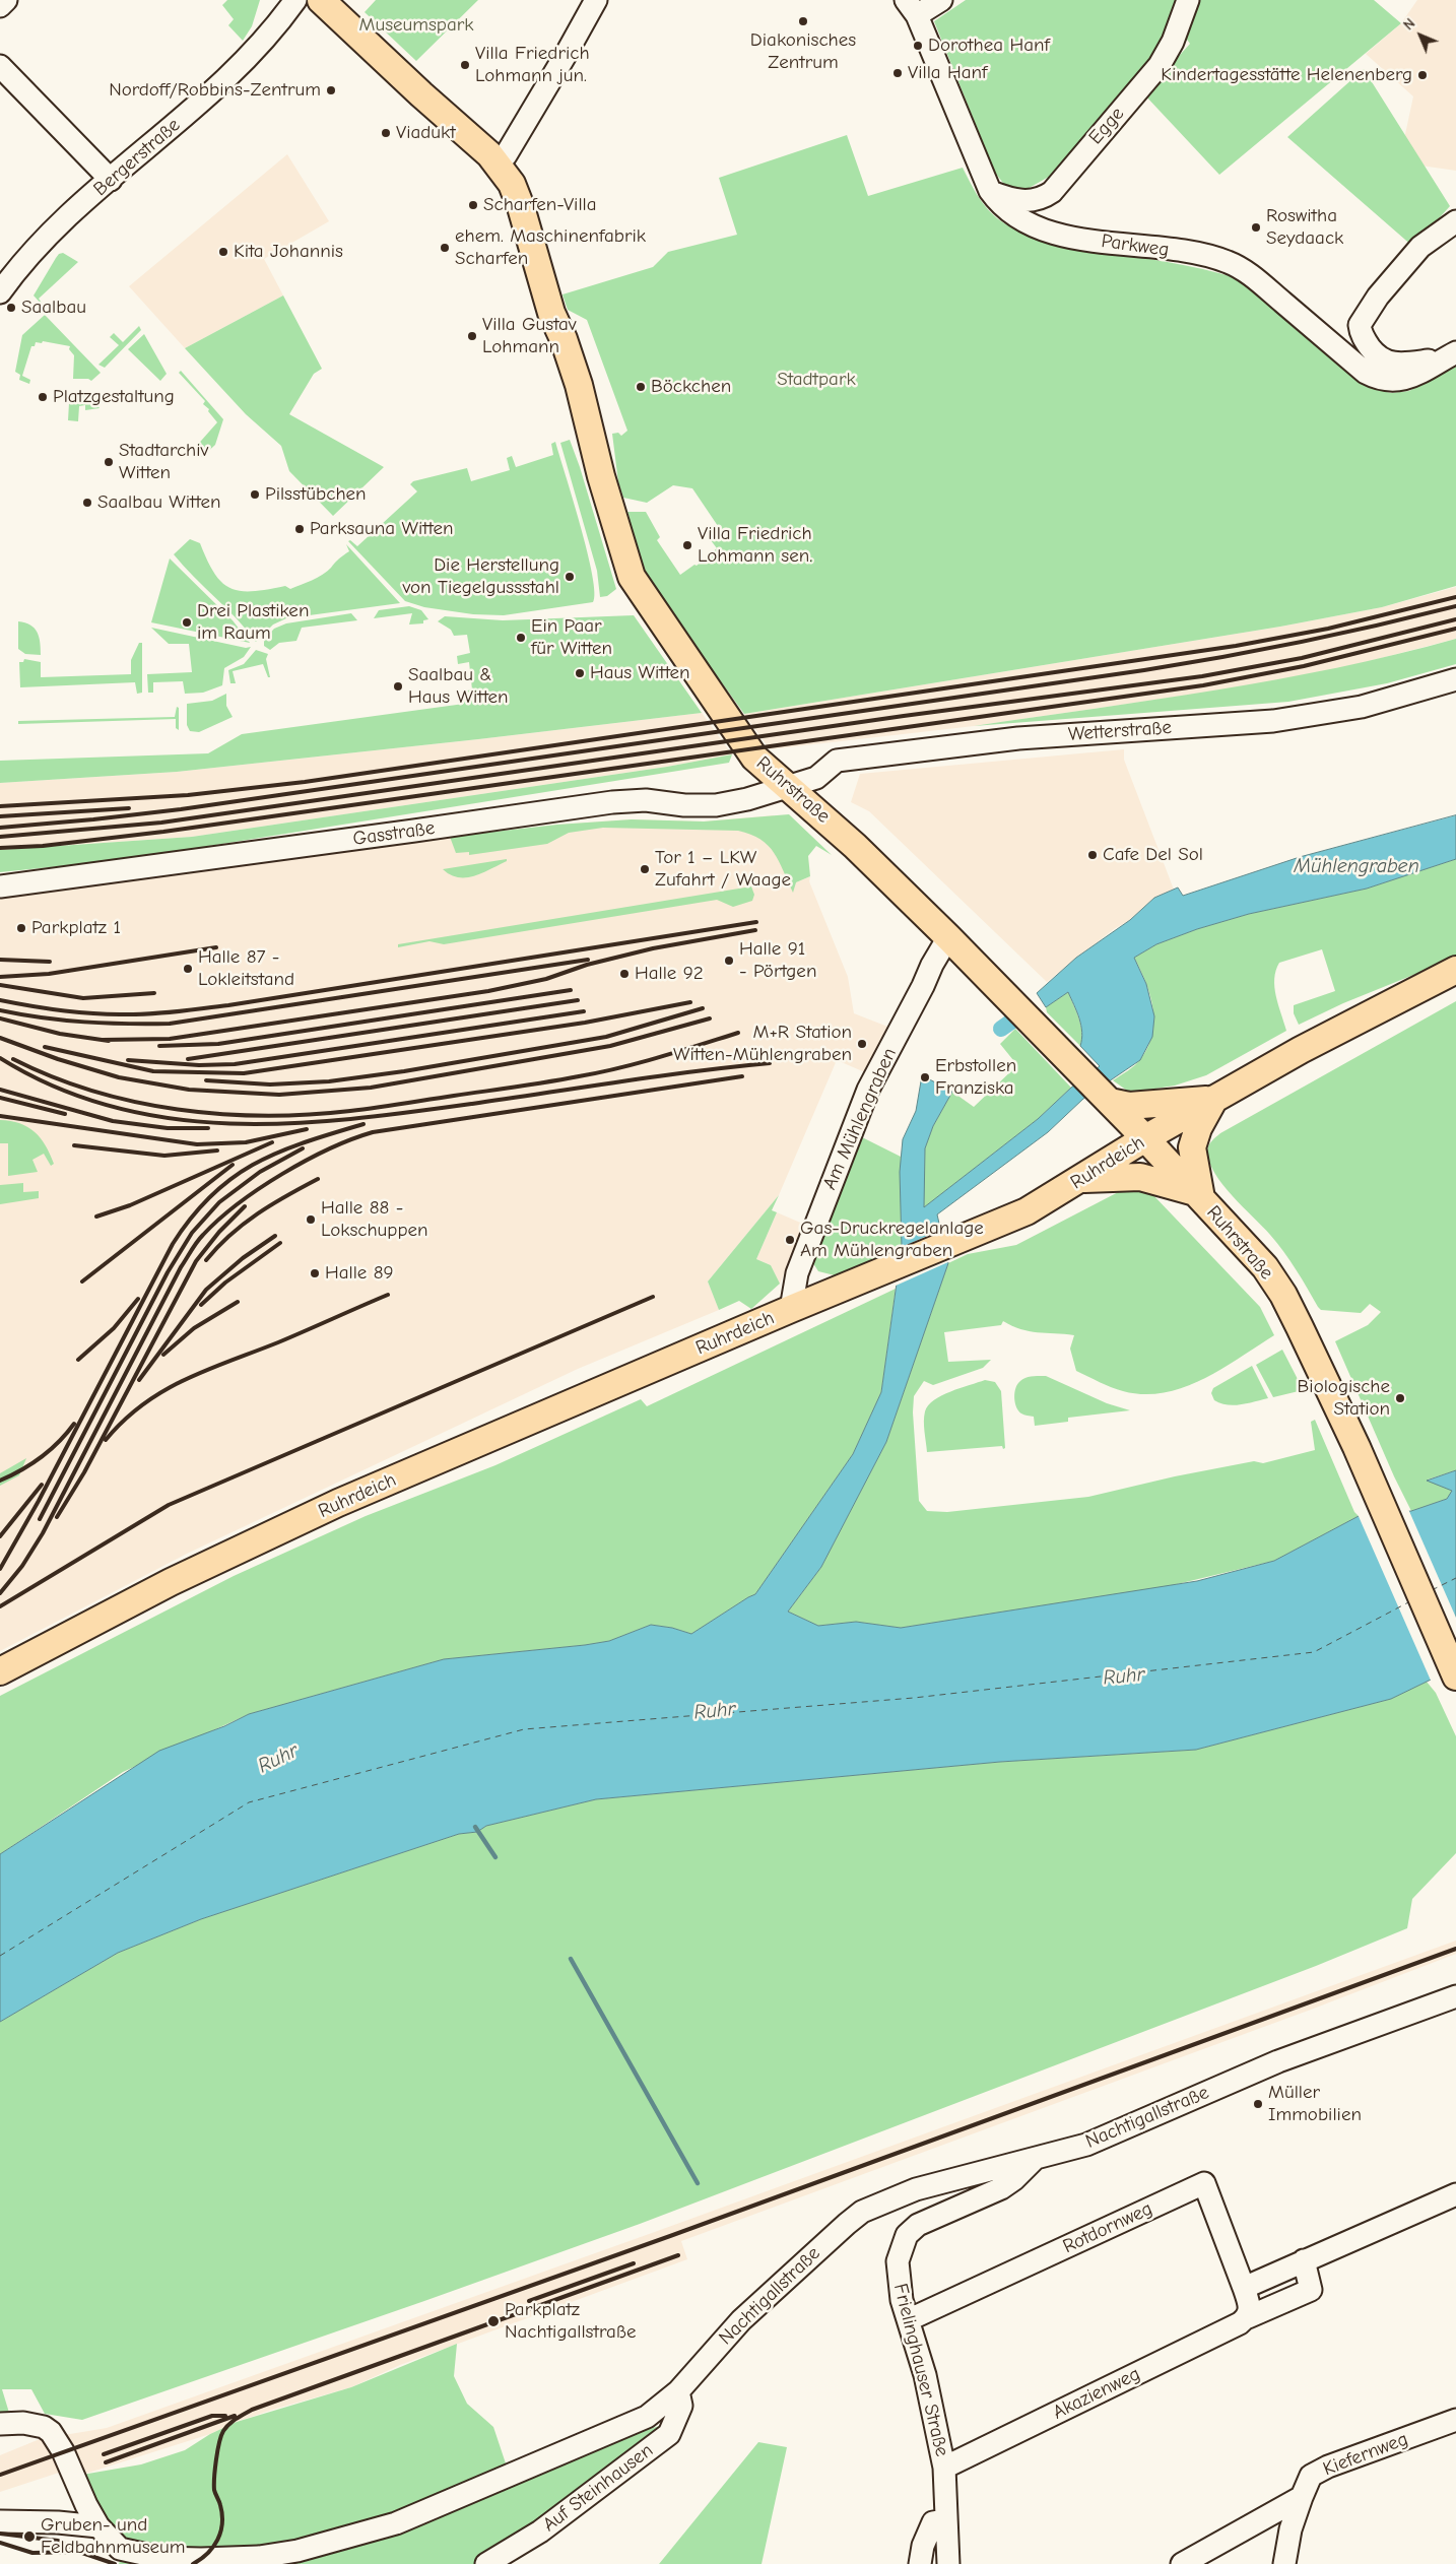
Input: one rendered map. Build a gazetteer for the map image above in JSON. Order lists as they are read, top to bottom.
{
  "streets": {
    "main road": ["Ruhrstraße", "Ruhrdeich"],
    "street": [
      "Egge",
      "Bergerstraße",
      "Parkweg",
      "Wetterstraße",
      "Gasstraße",
      "Am Mühlengraben",
      "Nachtigallstraße",
      "Rotdornweg",
      "Frielinghauser Straße",
      "Akazienweg",
      "Kiefernweg",
      "Auf Steinhausen"
    ]
  },
  "crossings": [
    ["Egge", "Parkweg"],
    ["Wetterstraße", "Ruhrstraße"],
    ["Wetterstraße", "Gasstraße"],
    ["Ruhrstraße", "Gasstraße"],
    ["Ruhrstraße", "Am Mühlengraben"],
    ["Ruhrstraße", "Ruhrdeich"],
    ["Am Mühlengraben", "Ruhrdeich"],
    ["Nachtigallstraße", "Frielinghauser Straße"],
    ["Nachtigallstraße", "Auf Steinhausen"],
    ["Rotdornweg", "Frielinghauser Straße"],
    ["Frielinghauser Straße", "Akazienweg"]
  ],
  "water": ["Mühlengraben", "Ruhr"],
  "parks": ["Museumspark", "Stadtpark"],
  "places": [
    "Diakonisches Zentrum",
    "Dorothea Hanf",
    "Villa Friedrich Lohmann jun.",
    "Villa Hanf",
    "Kindertagesstätte Helenenberg",
    "Nordoff/Robbins-Zentrum",
    "Viadukt",
    "Scharfen-Villa",
    "Roswitha Seydaack",
    "ehem. Maschinenfabrik Scharfen",
    "Kita Johannis",
    "Saalbau",
    "Villa Gustav Lohmann",
    "Böckchen",
    "Platzgestaltung",
    "Stadtarchiv Witten",
    "Pilsstübchen",
    "Saalbau Witten",
    "Parksauna Witten",
    "Villa Friedrich Lohmann sen.",
    "Die Herstellung von Tiegelgussstahl",
    "Drei Plastiken im Raum",
    "Ein Paar für Witten",
    "Haus Witten",
    "Saalbau & Haus Witten",
    "Cafe Del Sol",
    "Tor 1 – LKW Zufahrt / Waage",
    "Parkplatz 1",
    "Halle 91 - Pörtgen",
    "Halle 87 - Lokleitstand",
    "Halle 92",
    "M+R Station Witten-Mühlengraben",
    "Erbstollen Franziska",
    "Halle 88 - Lokschuppen",
    "Gas-Druckregelanlage Am Mühlengraben",
    "Halle 89",
    "Biologische Station",
    "Müller Immobilien",
    "Parkplatz Nachtigallstraße",
    "Gruben- und Feldbahnmuseum"
  ],
  "north": "top left"
}
